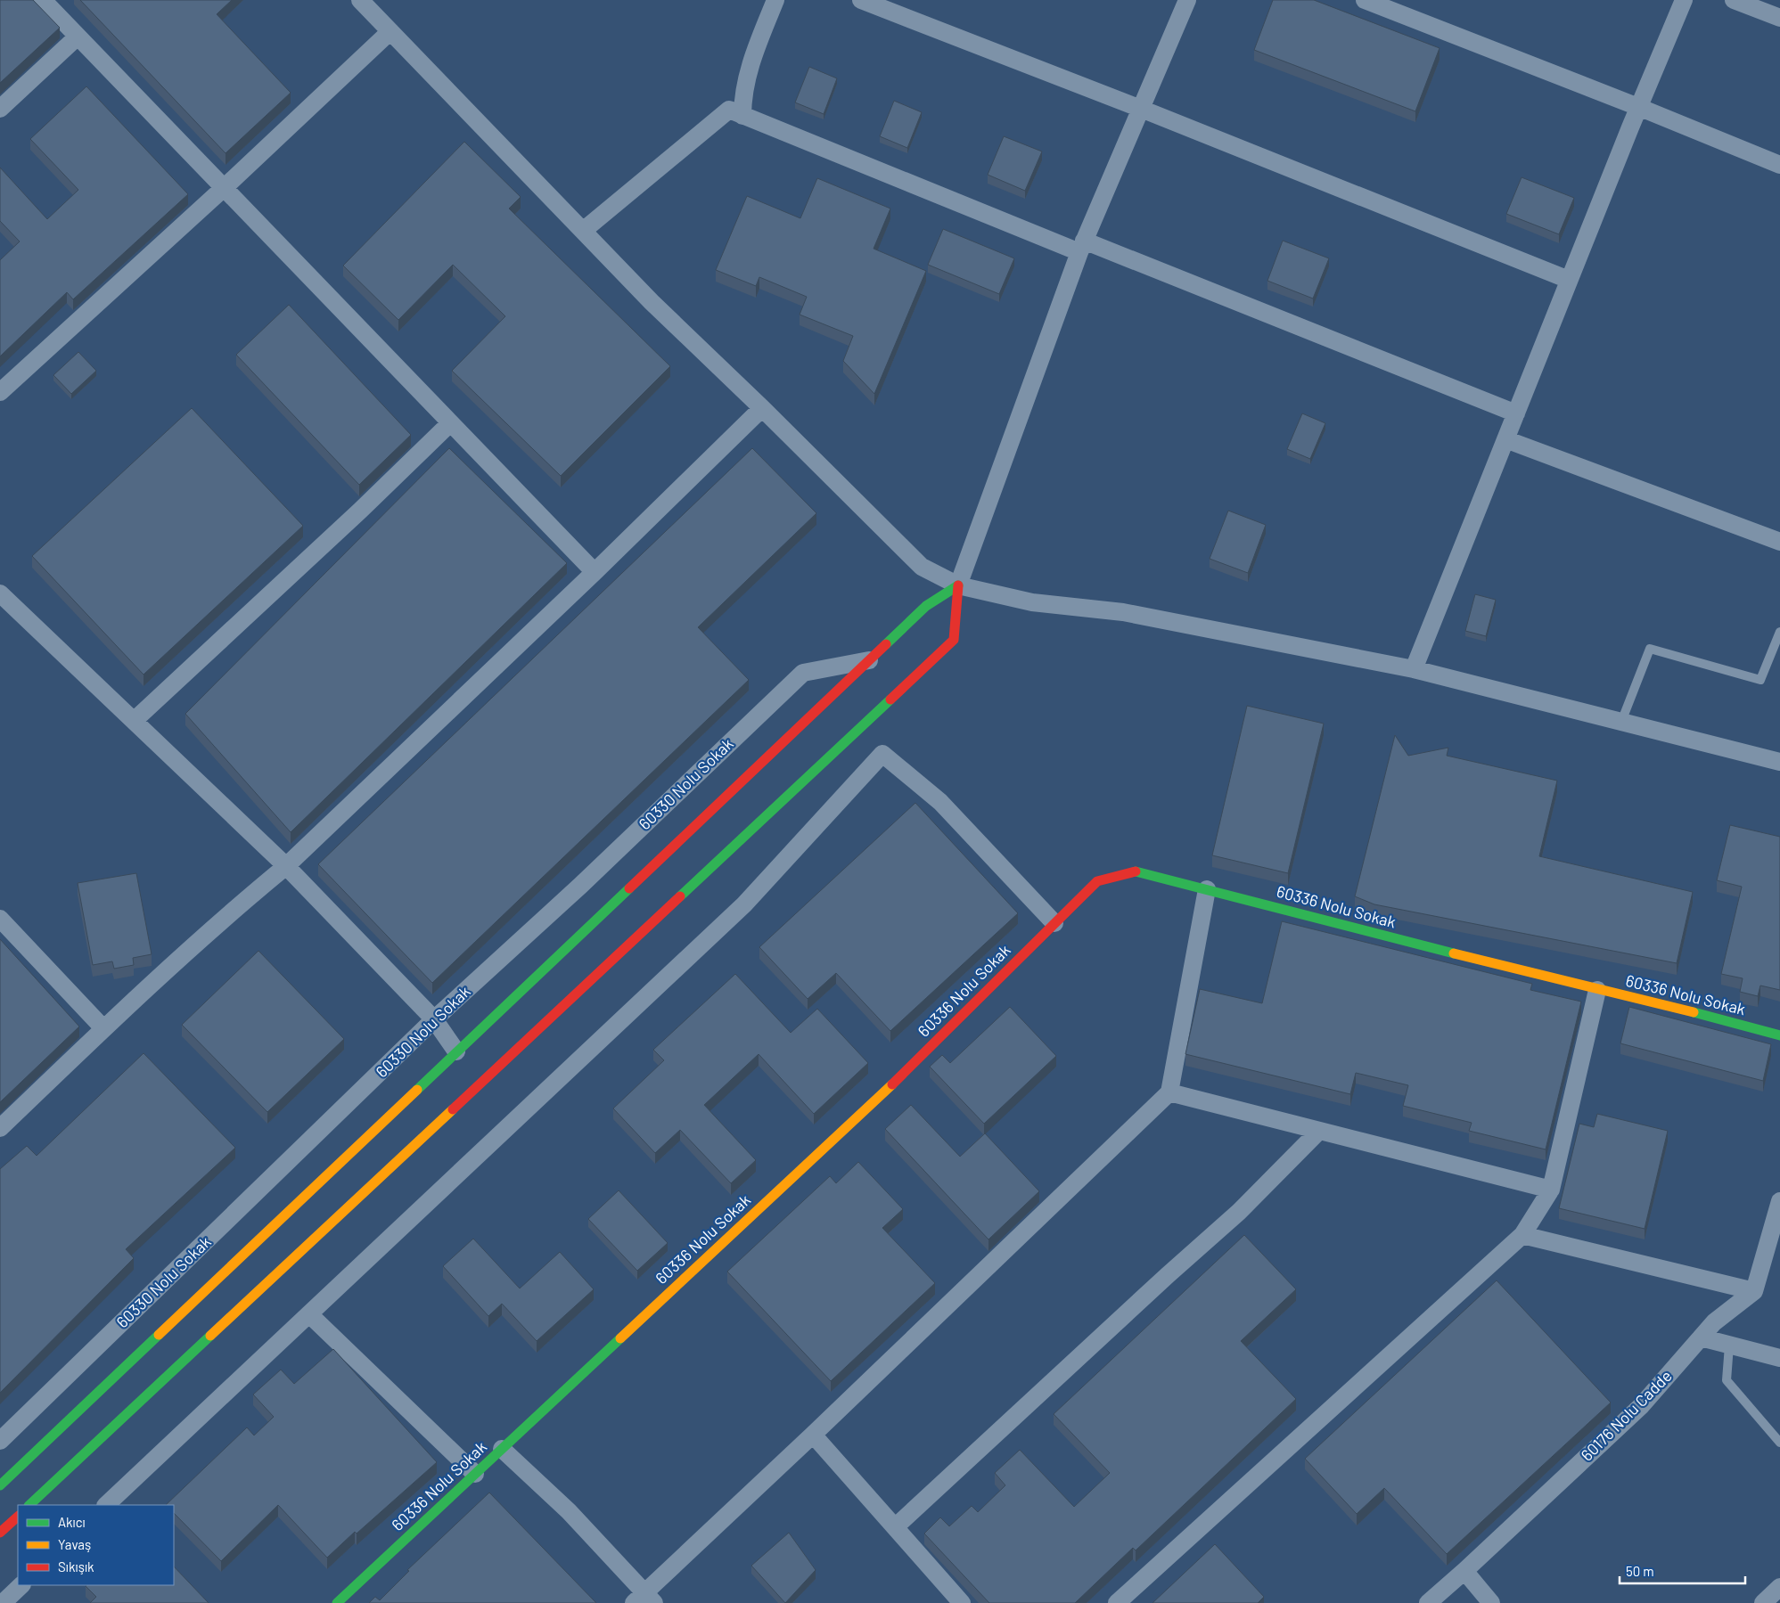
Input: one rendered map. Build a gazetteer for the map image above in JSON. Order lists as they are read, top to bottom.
{
  "streets": {
    "street": ["60330 Nolu Sokak", "60336 Nolu Sokak", "60176 Nolu Cadde"]
  },
  "legend": ["Akıcı", "Yavaş", "Sıkışık"],
  "scale_bar": "50 m"
}
